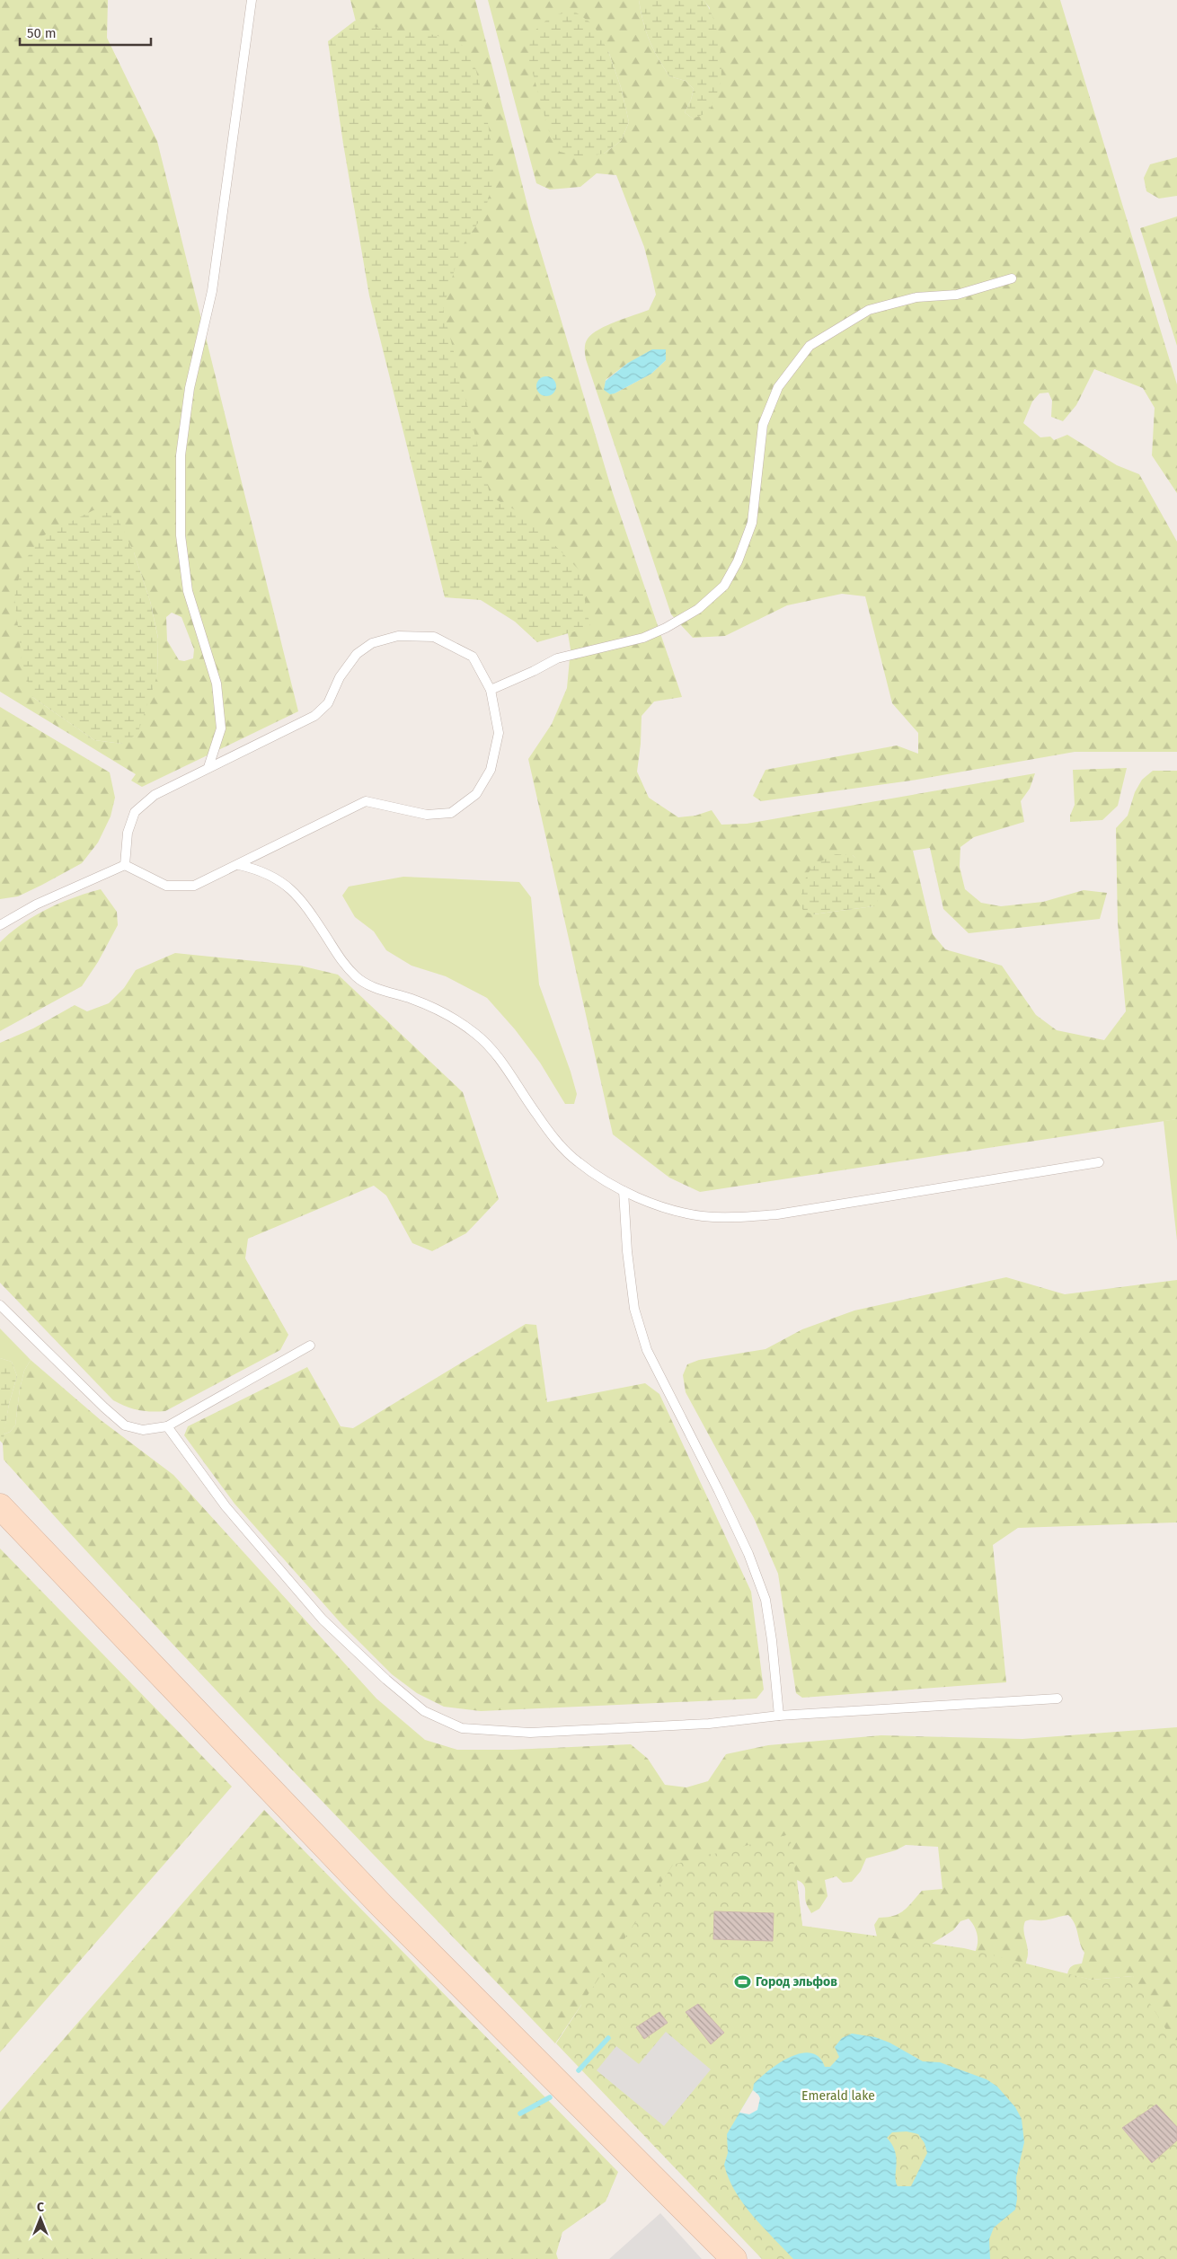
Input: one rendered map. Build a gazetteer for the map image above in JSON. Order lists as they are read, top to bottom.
{
  "parks": ["Emerald lake"],
  "places": {
    "sports": ["Город эльфов"]
  },
  "scale_bar": "50 m",
  "north": "top"
}
